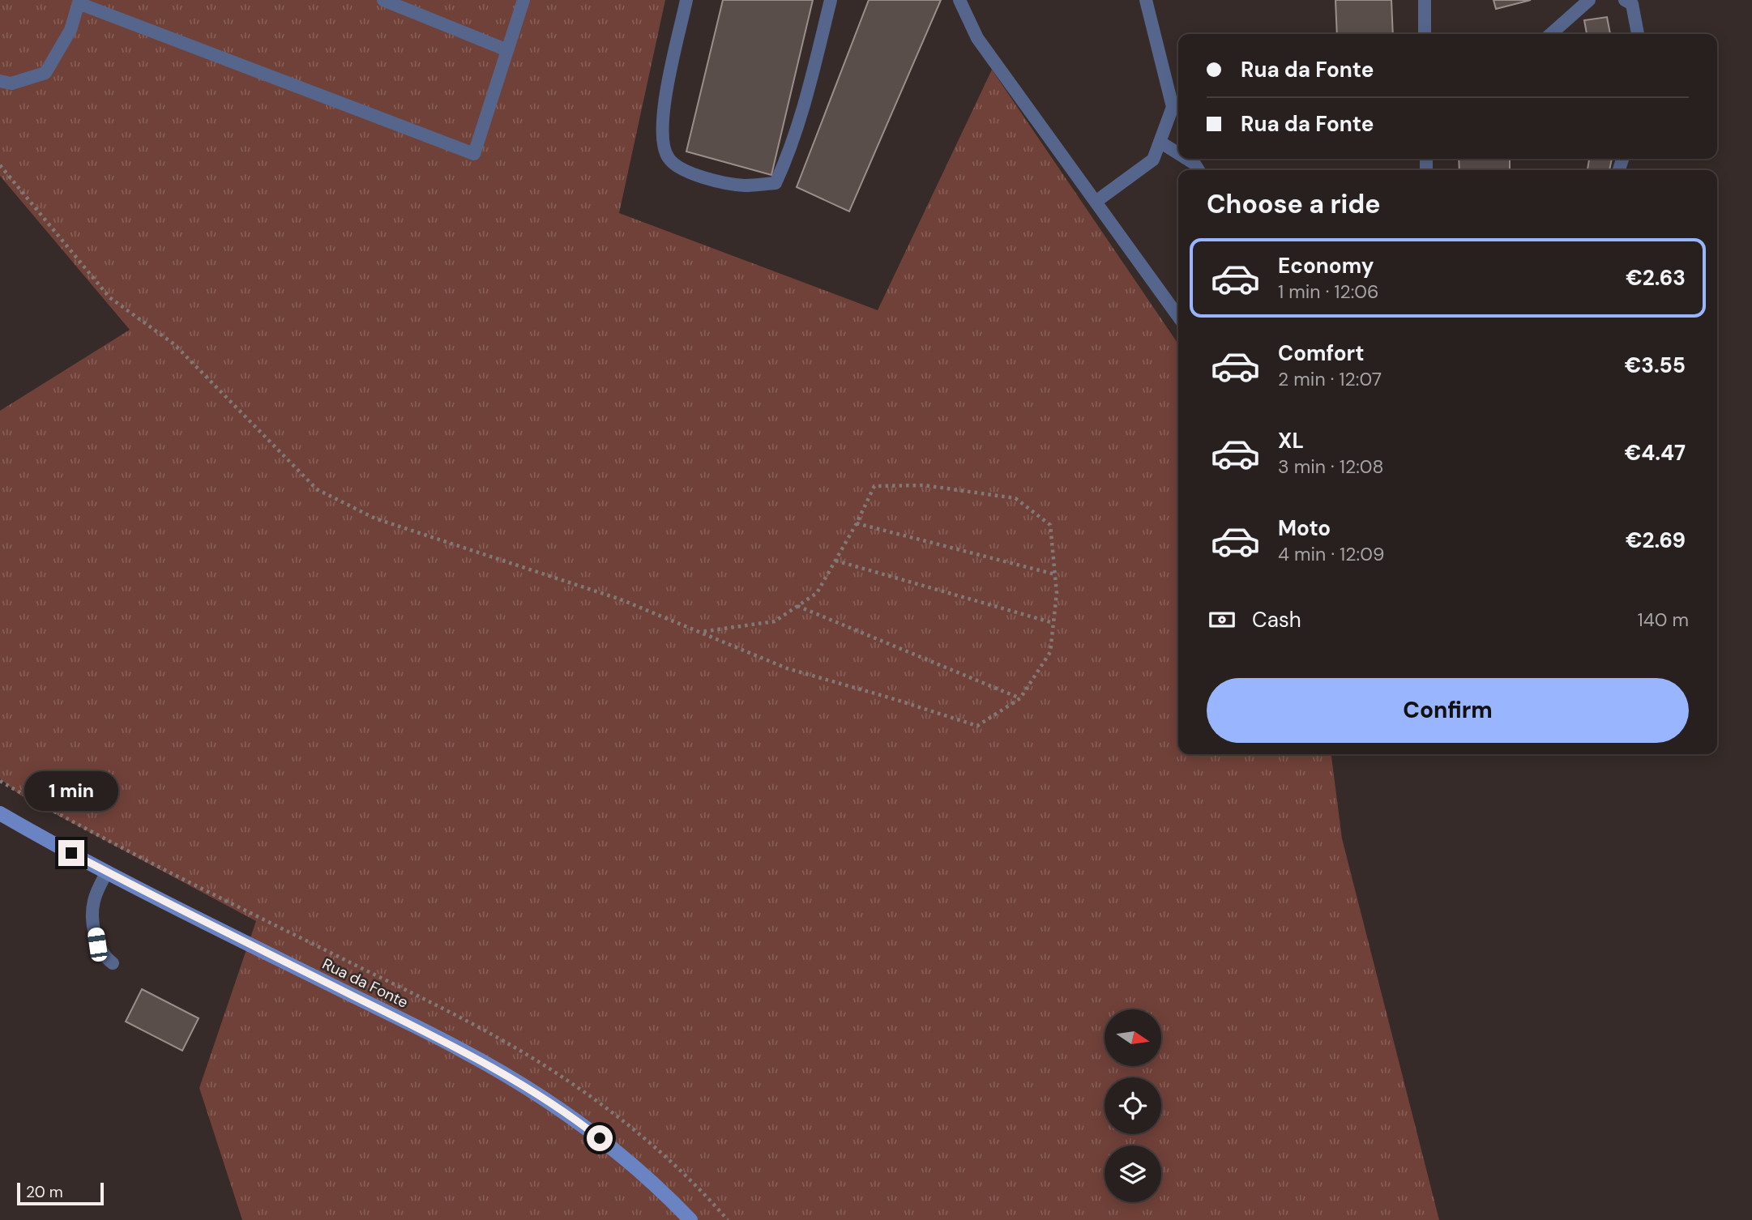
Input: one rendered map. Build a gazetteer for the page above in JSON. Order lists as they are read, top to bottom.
{
  "streets": {
    "main road": ["Rua da Fonte"]
  },
  "scale_bar": "20 m",
  "north": "right",
  "page": {
    "banner": ["Rua da Fonte", "Rua da Fonte"],
    "heading": "Choose a ride",
    "list": [
      {
        "name": "Economy",
        "note": "1 min · 12:06",
        "value": "€2.63"
      },
      {
        "name": "Comfort",
        "note": "2 min · 12:07",
        "value": "€3.55"
      },
      {
        "name": "XL",
        "note": "3 min · 12:08",
        "value": "€4.47"
      },
      {
        "name": "Moto",
        "note": "4 min · 12:09",
        "value": "€2.69"
      }
    ],
    "pay": ["Cash", "140 m"],
    "buttons": "Confirm",
    "bubble": "1 min",
    "scale": "20 m"
  }
}
